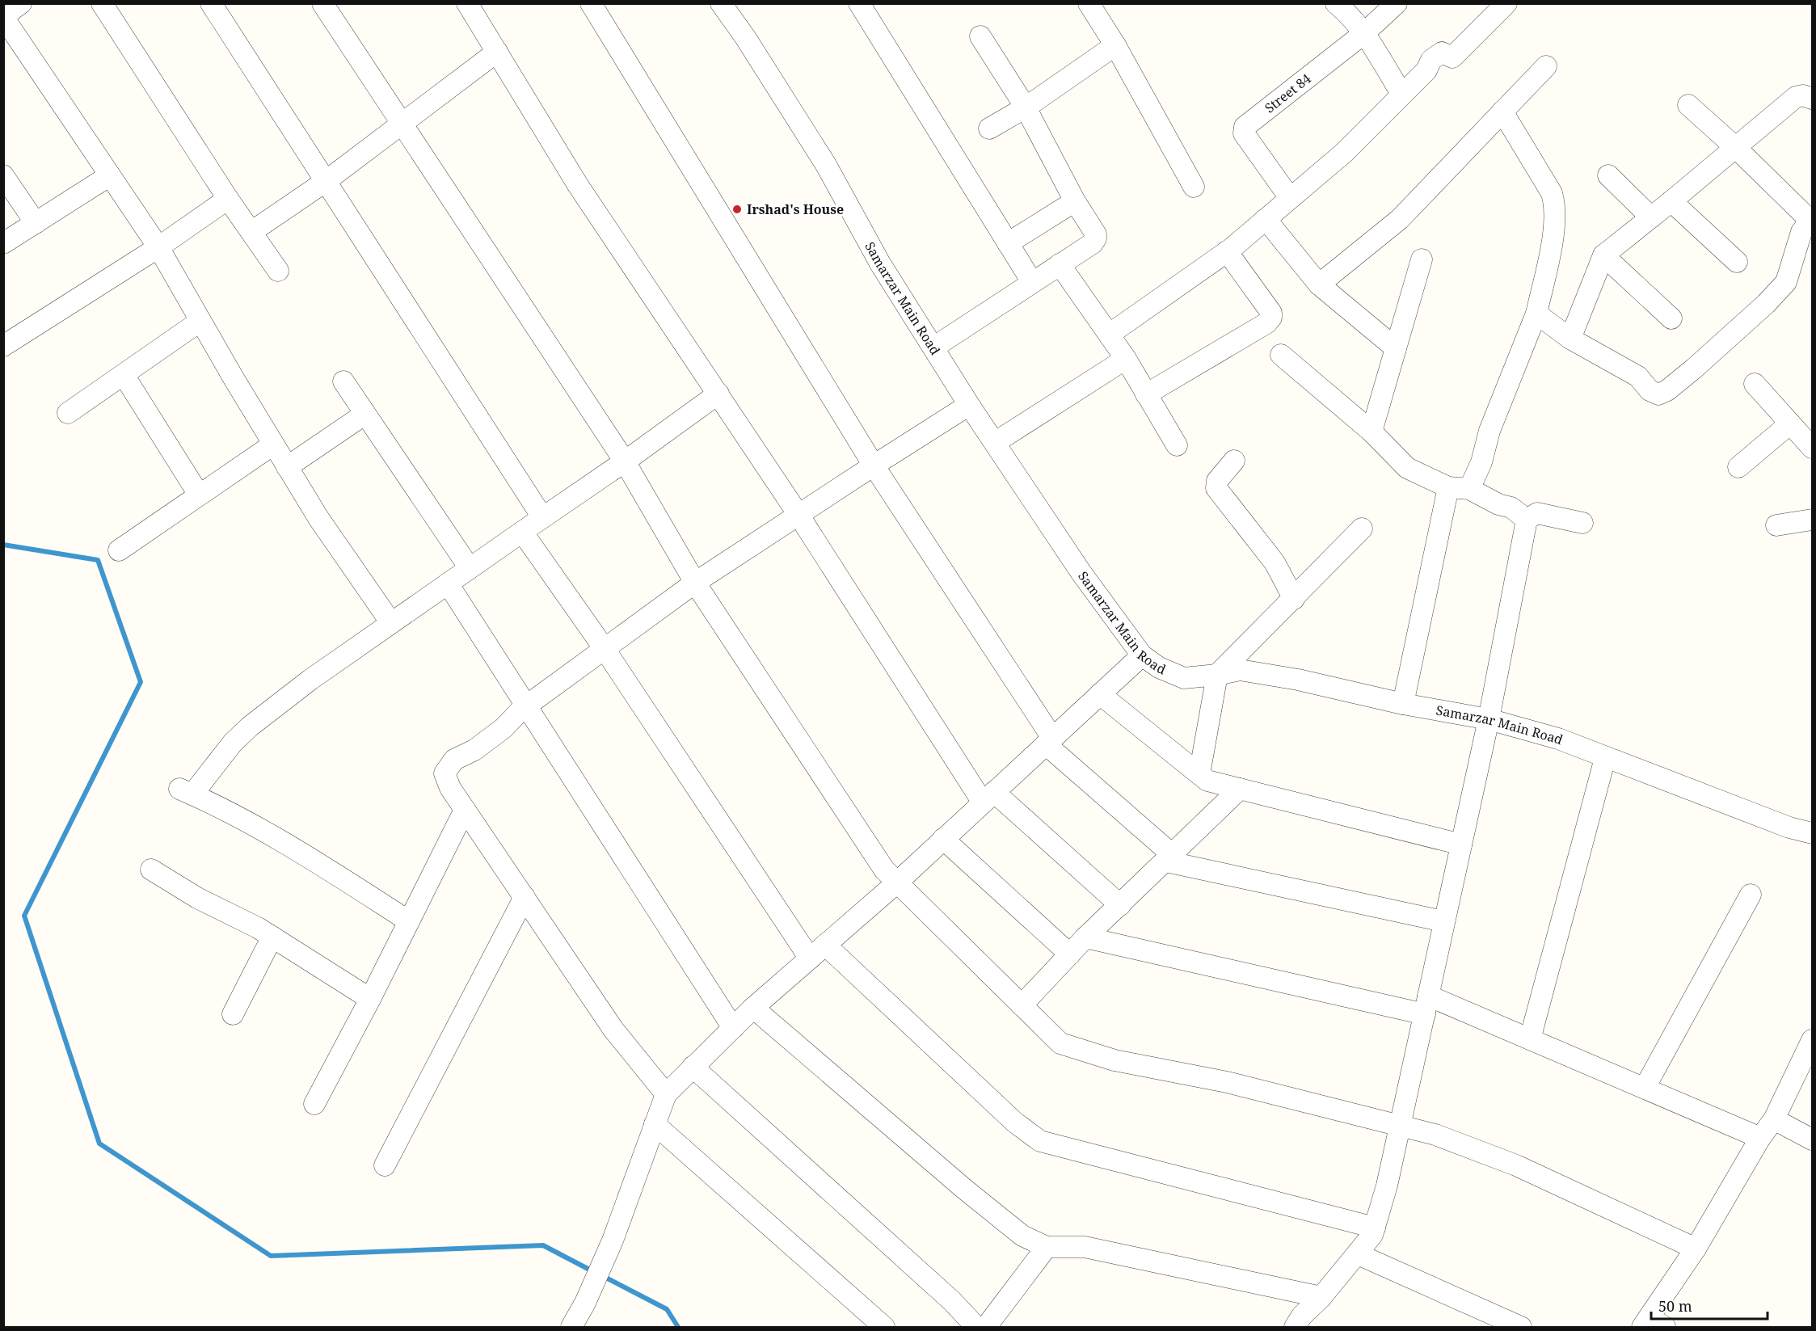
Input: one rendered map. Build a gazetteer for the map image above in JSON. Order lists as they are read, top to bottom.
{
  "streets": {
    "street": ["Street 84", "Samarzar Main Road"]
  },
  "places": ["Irshad's House"],
  "scale_bar": "50 m"
}
